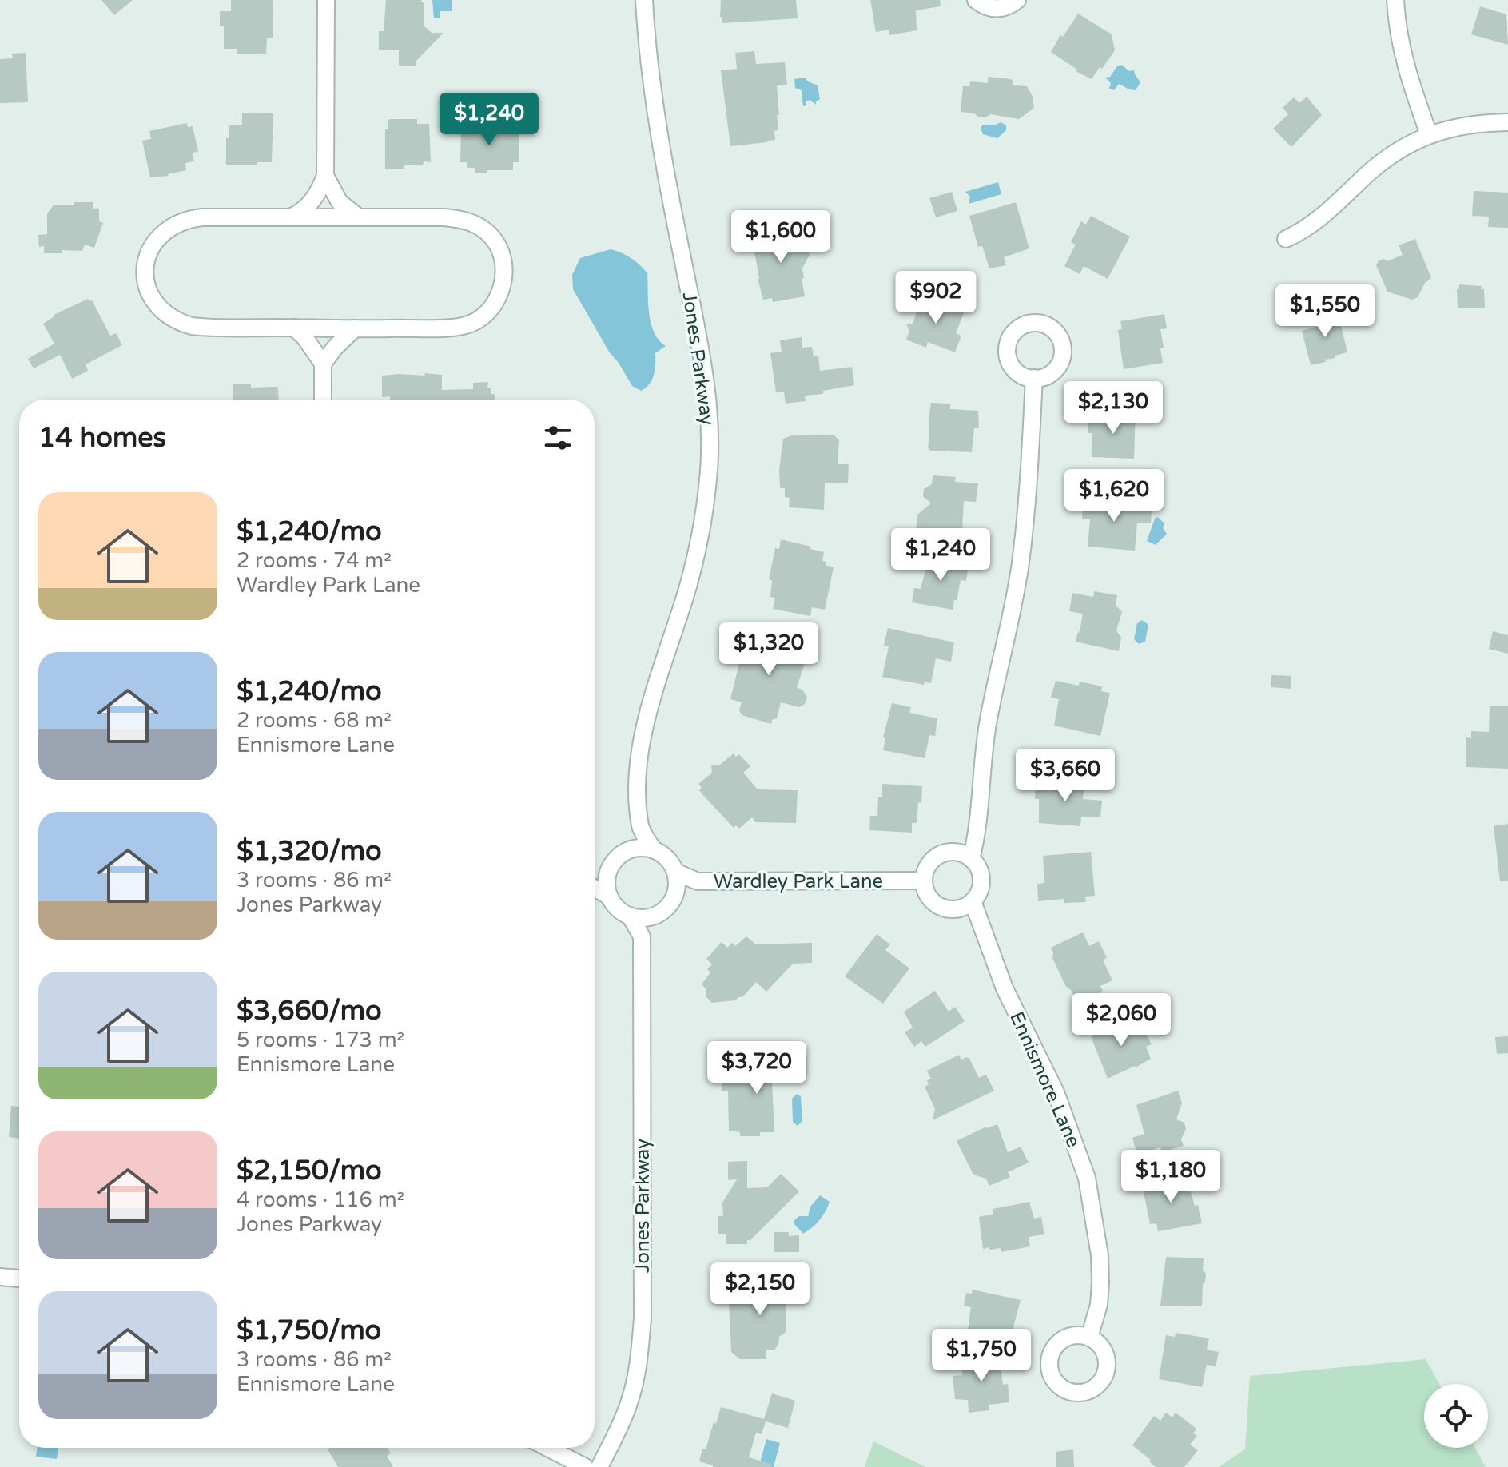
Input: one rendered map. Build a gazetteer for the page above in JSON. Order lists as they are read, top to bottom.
{
  "streets": {
    "street": ["Jones Parkway", "Wardley Park Lane", "Ennismore Lane"]
  },
  "crossings": [
    ["Jones Parkway", "Wardley Park Lane"],
    ["Wardley Park Lane", "Ennismore Lane"]
  ],
  "page": {
    "price": [
      "$1,240",
      "$1,600",
      "$902",
      "$1,550",
      "$2,130",
      "$1,620",
      "$1,240",
      "$1,320",
      "$3,660",
      "$2,060",
      "$3,720",
      "$1,180",
      "$2,150",
      "$1,750"
    ],
    "heading": "14 homes",
    "list": [
      {
        "name": "$1,240/mo",
        "note": "2 rooms · 74 m² · Wardley Park Lane"
      },
      {
        "name": "$1,240/mo",
        "note": "2 rooms · 68 m² · Ennismore Lane"
      },
      {
        "name": "$1,320/mo",
        "note": "3 rooms · 86 m² · Jones Parkway"
      },
      {
        "name": "$3,660/mo",
        "note": "5 rooms · 173 m² · Ennismore Lane"
      },
      {
        "name": "$2,150/mo",
        "note": "4 rooms · 116 m² · Jones Parkway"
      },
      {
        "name": "$1,750/mo",
        "note": "3 rooms · 86 m² · Ennismore Lane"
      }
    ]
  }
}
